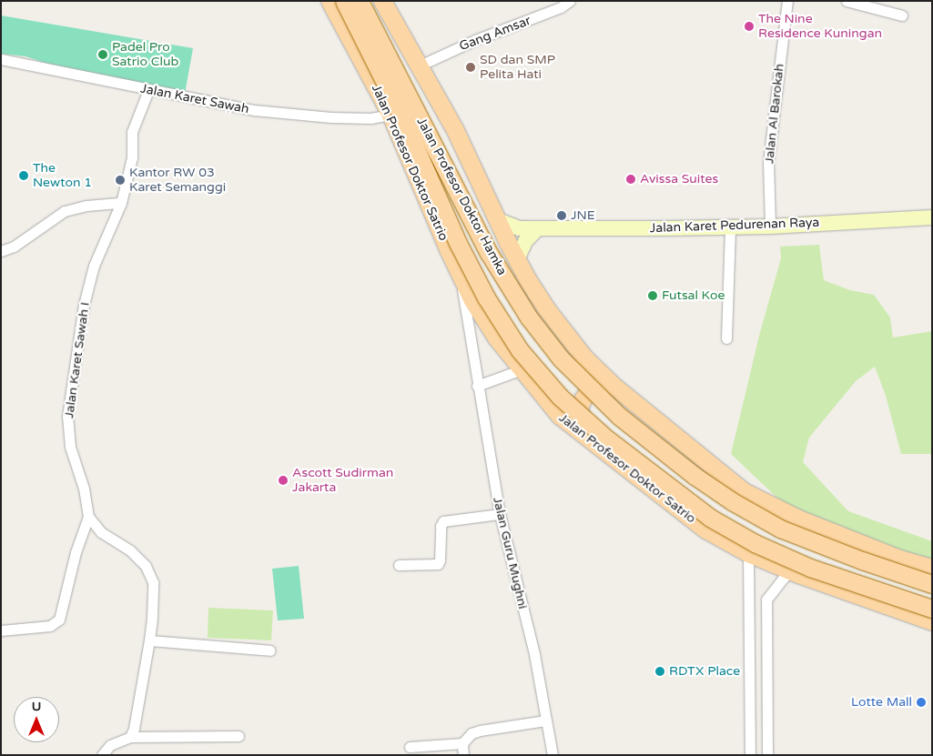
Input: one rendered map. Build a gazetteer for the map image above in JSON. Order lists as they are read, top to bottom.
{
  "streets": {
    "main road": ["Jalan Profesor Doktor Satrio", "Jalan Profesor Doktor Hamka"],
    "street": [
      "Gang Amsar",
      "Jalan Karet Sawah",
      "Jalan Al Barokah",
      "Jalan Karet Pedurenan Raya",
      "Jalan Karet Sawah I",
      "Jalan Guru Mughni"
    ]
  },
  "crossings": [
    ["Jalan Karet Sawah", "Jalan Profesor Doktor Satrio"],
    ["Jalan Karet Sawah", "Jalan Karet Sawah I"],
    ["Jalan Al Barokah", "Jalan Karet Pedurenan Raya"],
    ["Jalan Profesor Doktor Satrio", "Jalan Guru Mughni"]
  ],
  "places": [
    "The Nine Residence Kuningan",
    "Padel Pro Satrio Club",
    "SD dan SMP Pelita Hati",
    "The Newton 1",
    "Avissa Suites",
    "Kantor RW 03 Karet Semanggi",
    "JNE",
    "Futsal Koe",
    "Ascott Sudirman Jakarta",
    "RDTX Place",
    "Lotte Mall"
  ],
  "north": "top"
}
